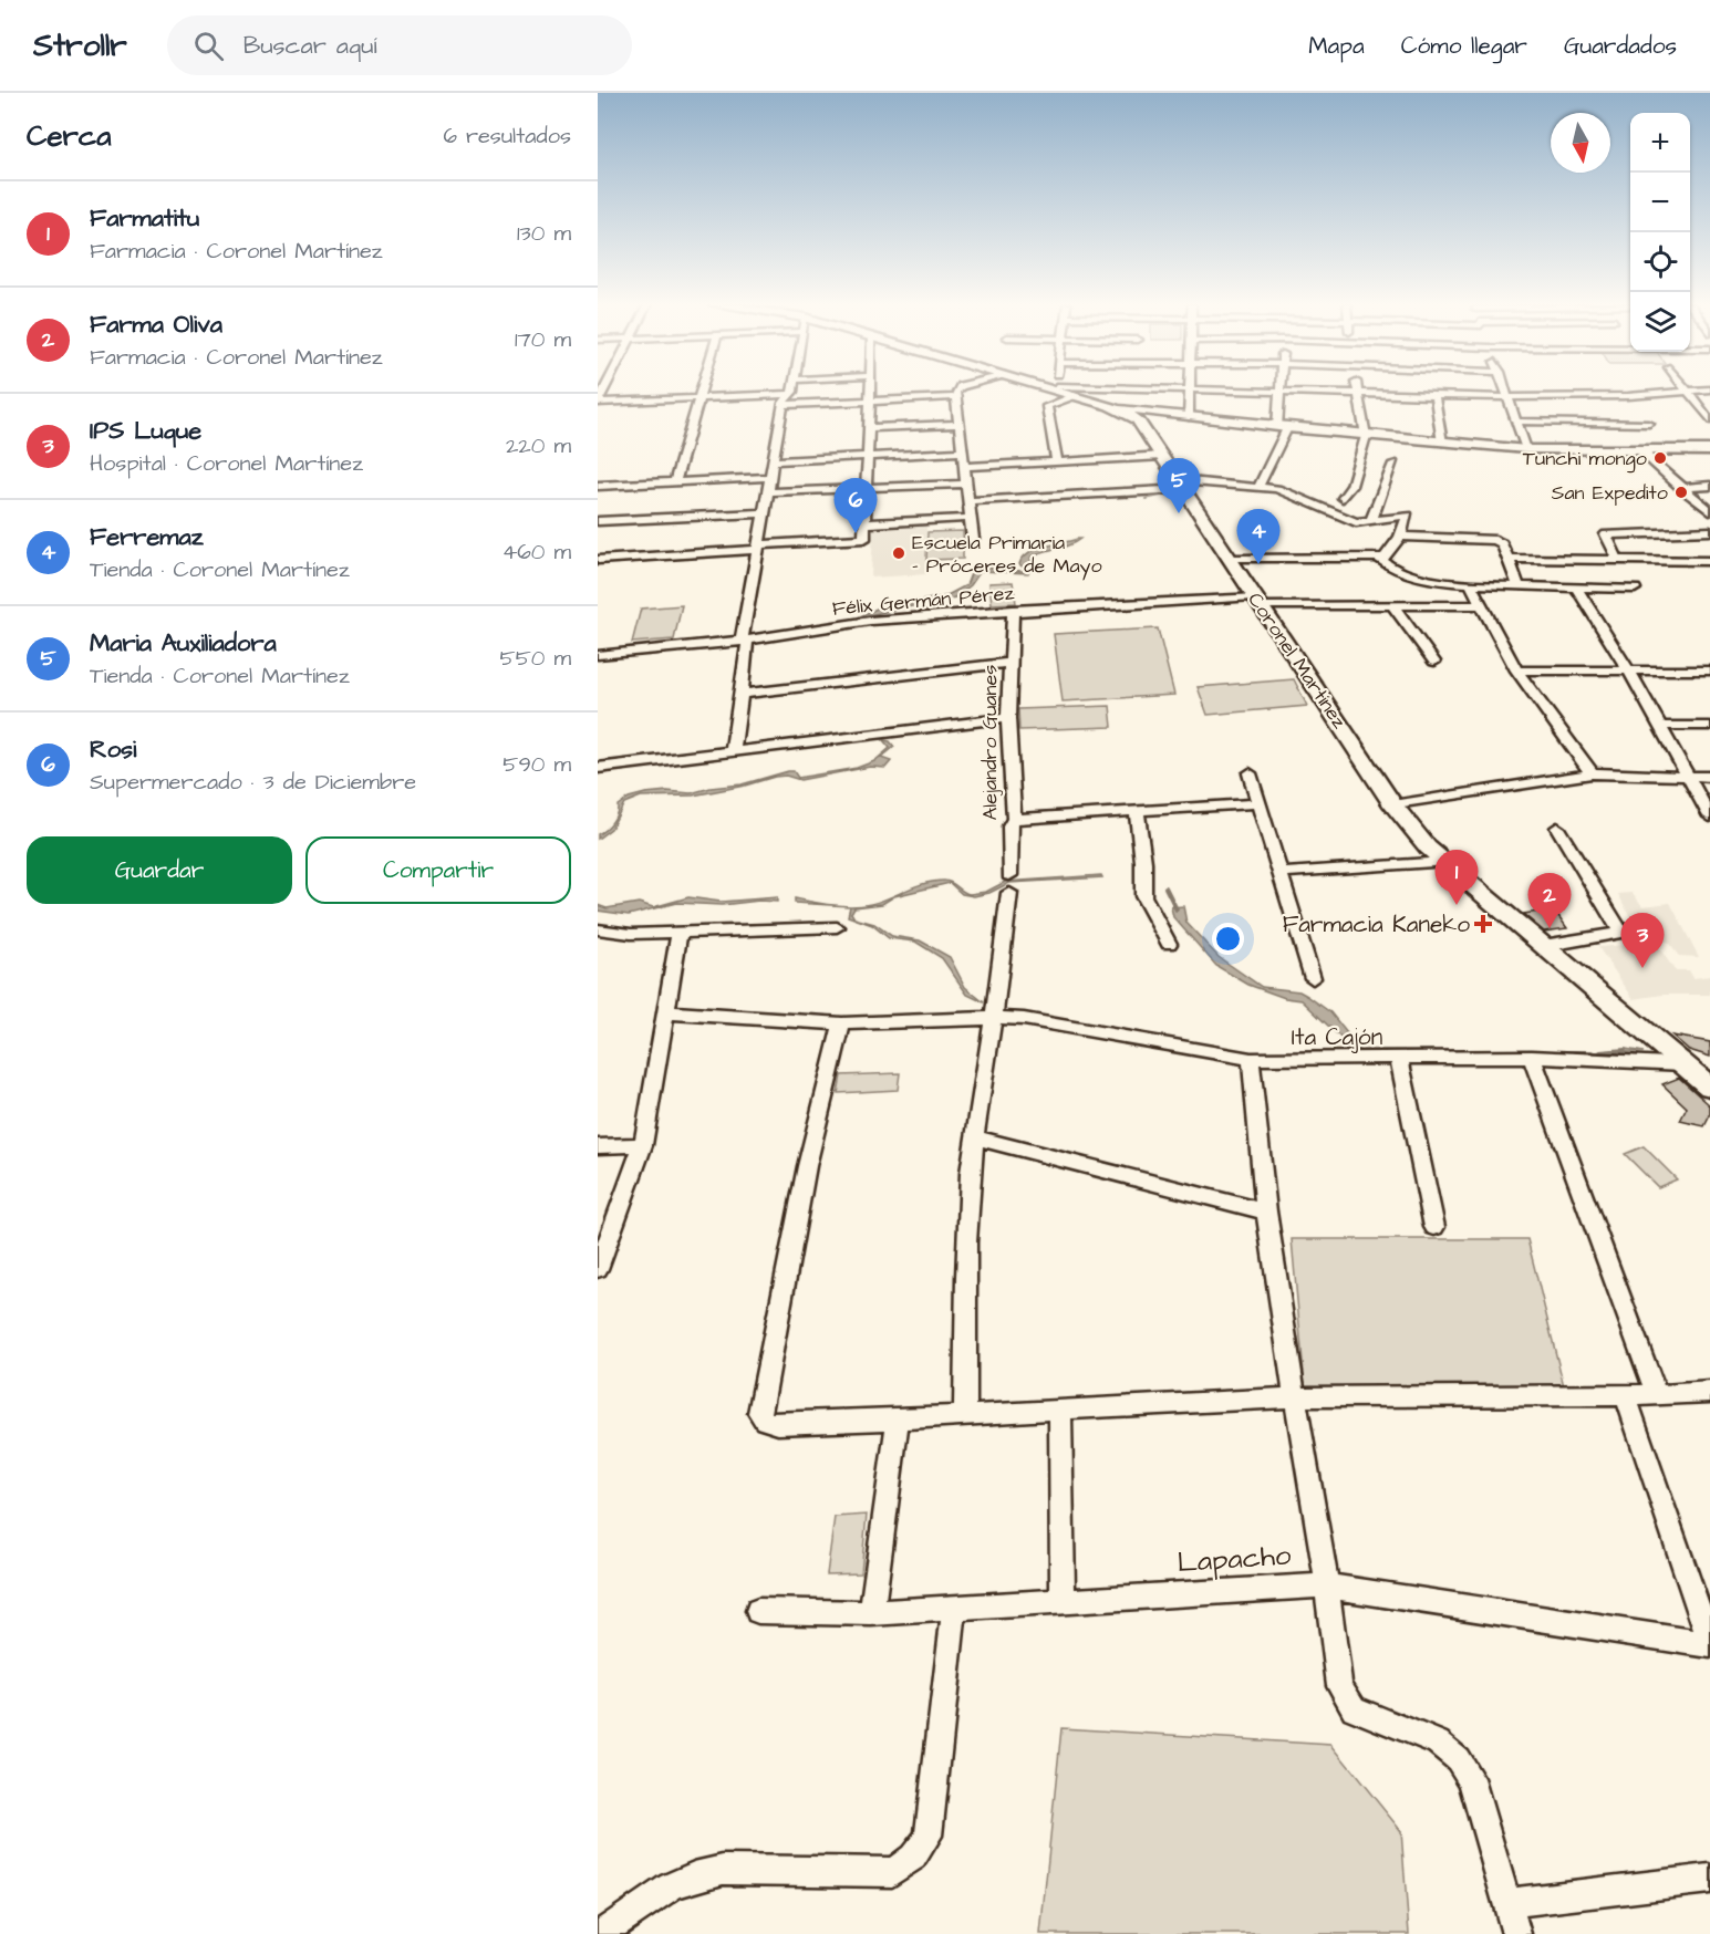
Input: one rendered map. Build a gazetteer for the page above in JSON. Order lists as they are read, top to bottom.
{
  "streets": {
    "main road": ["Coronel Martínez"],
    "street": [
      "Félix Germán Pérez",
      "Alejandro Guanes",
      "Ita Cajón",
      "Lapacho"
    ]
  },
  "crossings": [
    ["Félix Germán Pérez", "Coronel Martínez"],
    ["Félix Germán Pérez", "Alejandro Guanes"],
    ["Coronel Martínez", "Ita Cajón"],
    ["Alejandro Guanes", "Ita Cajón"]
  ],
  "places": {
    "other": ["Tunchi mongo", "San Expedito", "Escuela Primaria - Próceres de Mayo"],
    "health": ["Farmacia Kaneko"]
  },
  "north": "bottom",
  "page": {
    "header": "Strollr",
    "search": "Buscar aquí",
    "nav": ["Mapa", "Cómo llegar", "Guardados"],
    "heading": ["Cerca", "6 resultados"],
    "map_buttons": ["+", "−"],
    "list": [
      {
        "mark": "1",
        "name": "Farmatitu",
        "note": "Farmacia · Coronel Martínez",
        "value": "130 m"
      },
      {
        "mark": "2",
        "name": "Farma Oliva",
        "note": "Farmacia · Coronel Martínez",
        "value": "170 m"
      },
      {
        "mark": "3",
        "name": "IPS Luque",
        "note": "Hospital · Coronel Martínez",
        "value": "220 m"
      },
      {
        "mark": "4",
        "name": "Ferremaz",
        "note": "Tienda · Coronel Martínez",
        "value": "460 m"
      },
      {
        "mark": "5",
        "name": "Maria Auxiliadora",
        "note": "Tienda · Coronel Martínez",
        "value": "550 m"
      },
      {
        "mark": "6",
        "name": "Rosi",
        "note": "Supermercado · 3 de Diciembre",
        "value": "590 m"
      }
    ],
    "pins": [
      "5",
      "6",
      "4",
      "1",
      "2",
      "3"
    ],
    "buttons": ["Guardar", "Compartir"]
  }
}
